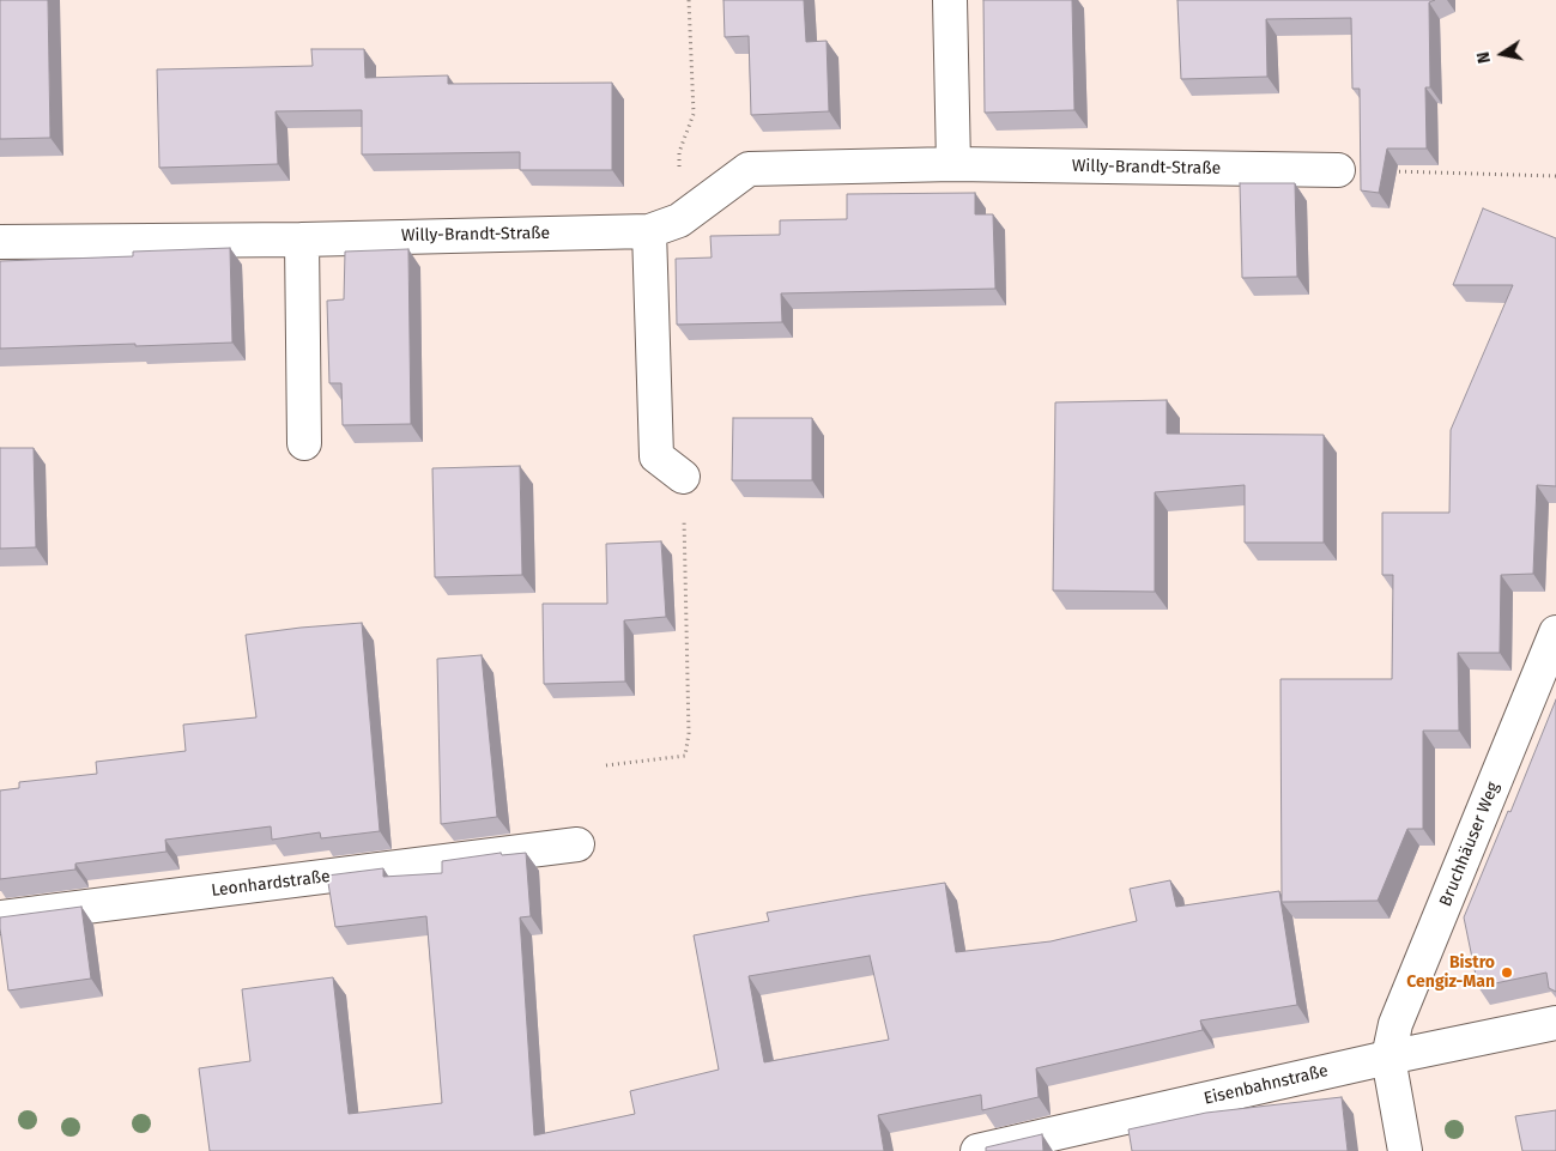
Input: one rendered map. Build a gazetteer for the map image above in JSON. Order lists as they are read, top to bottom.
{
  "streets": {
    "street": [
      "Willy-Brandt-Straße",
      "Bruchhäuser Weg",
      "Leonhardstraße",
      "Eisenbahnstraße"
    ]
  },
  "crossings": [
    ["Bruchhäuser Weg", "Eisenbahnstraße"]
  ],
  "places": ["Bistro Cengiz-Man"],
  "north": "left"
}
